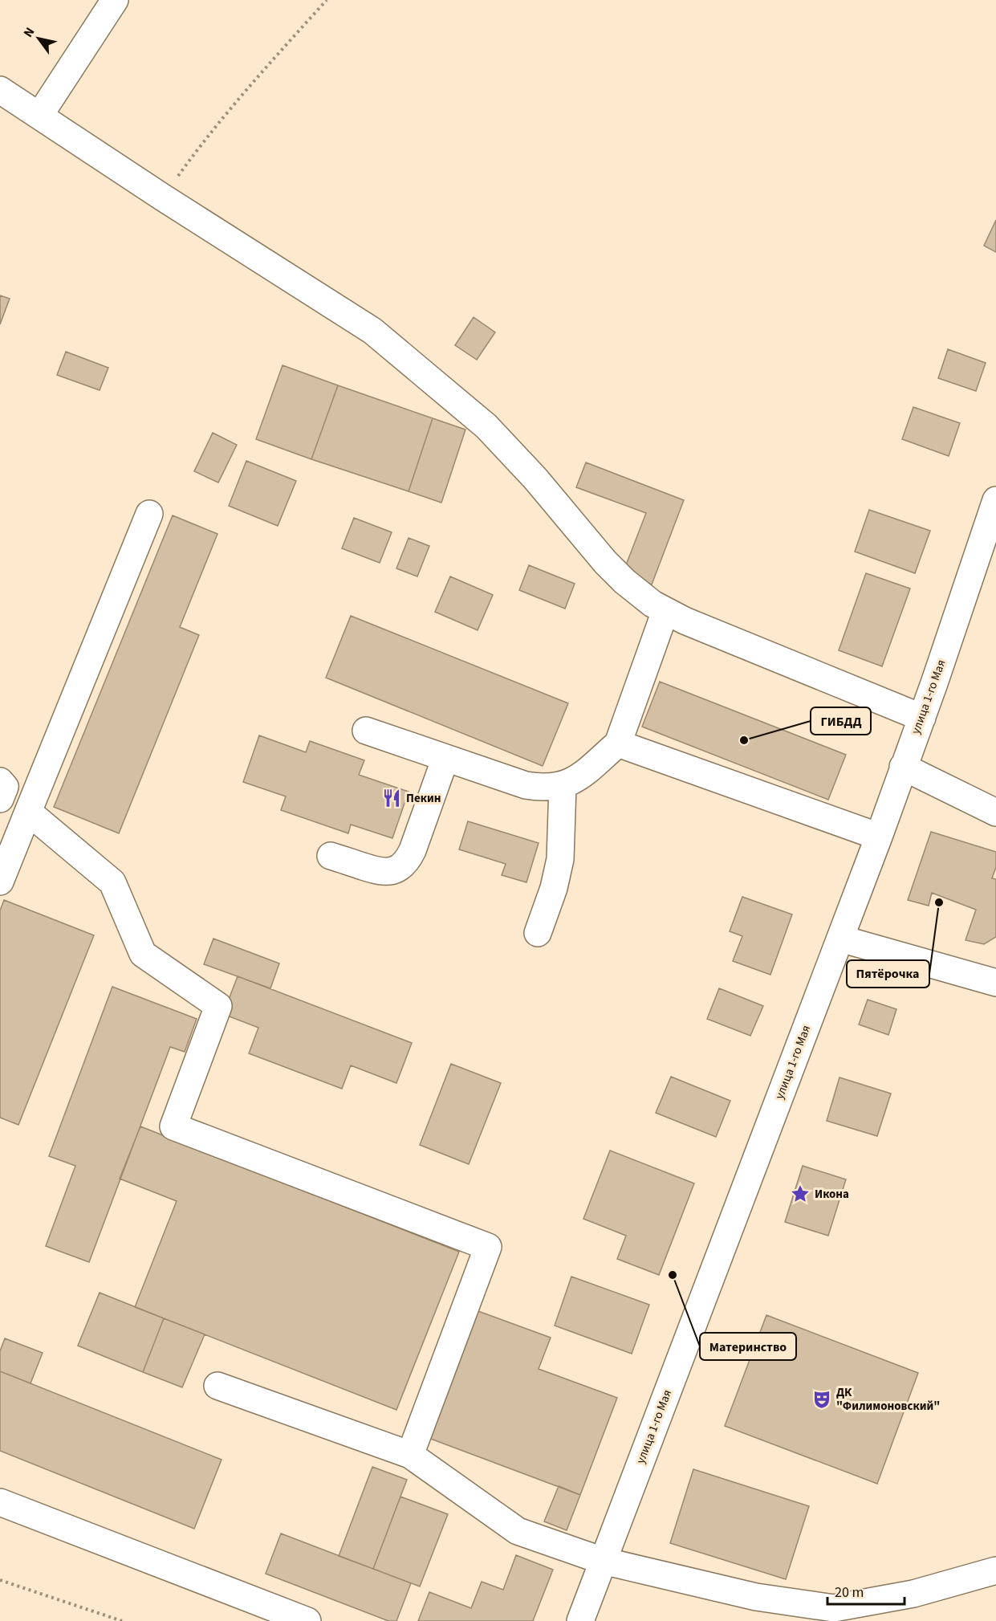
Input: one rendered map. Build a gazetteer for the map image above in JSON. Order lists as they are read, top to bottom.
{
  "streets": {
    "street": ["улица 1-го Мая"]
  },
  "places": {
    "other": ["ГИБДД", "Пятёрочка", "Материнство"],
    "restaurant": ["Пекин"],
    "place": ["Икона"],
    "theatre": ["ДК \"Филимоновский\""]
  },
  "scale_bar": "20 m",
  "north": "top left"
}
